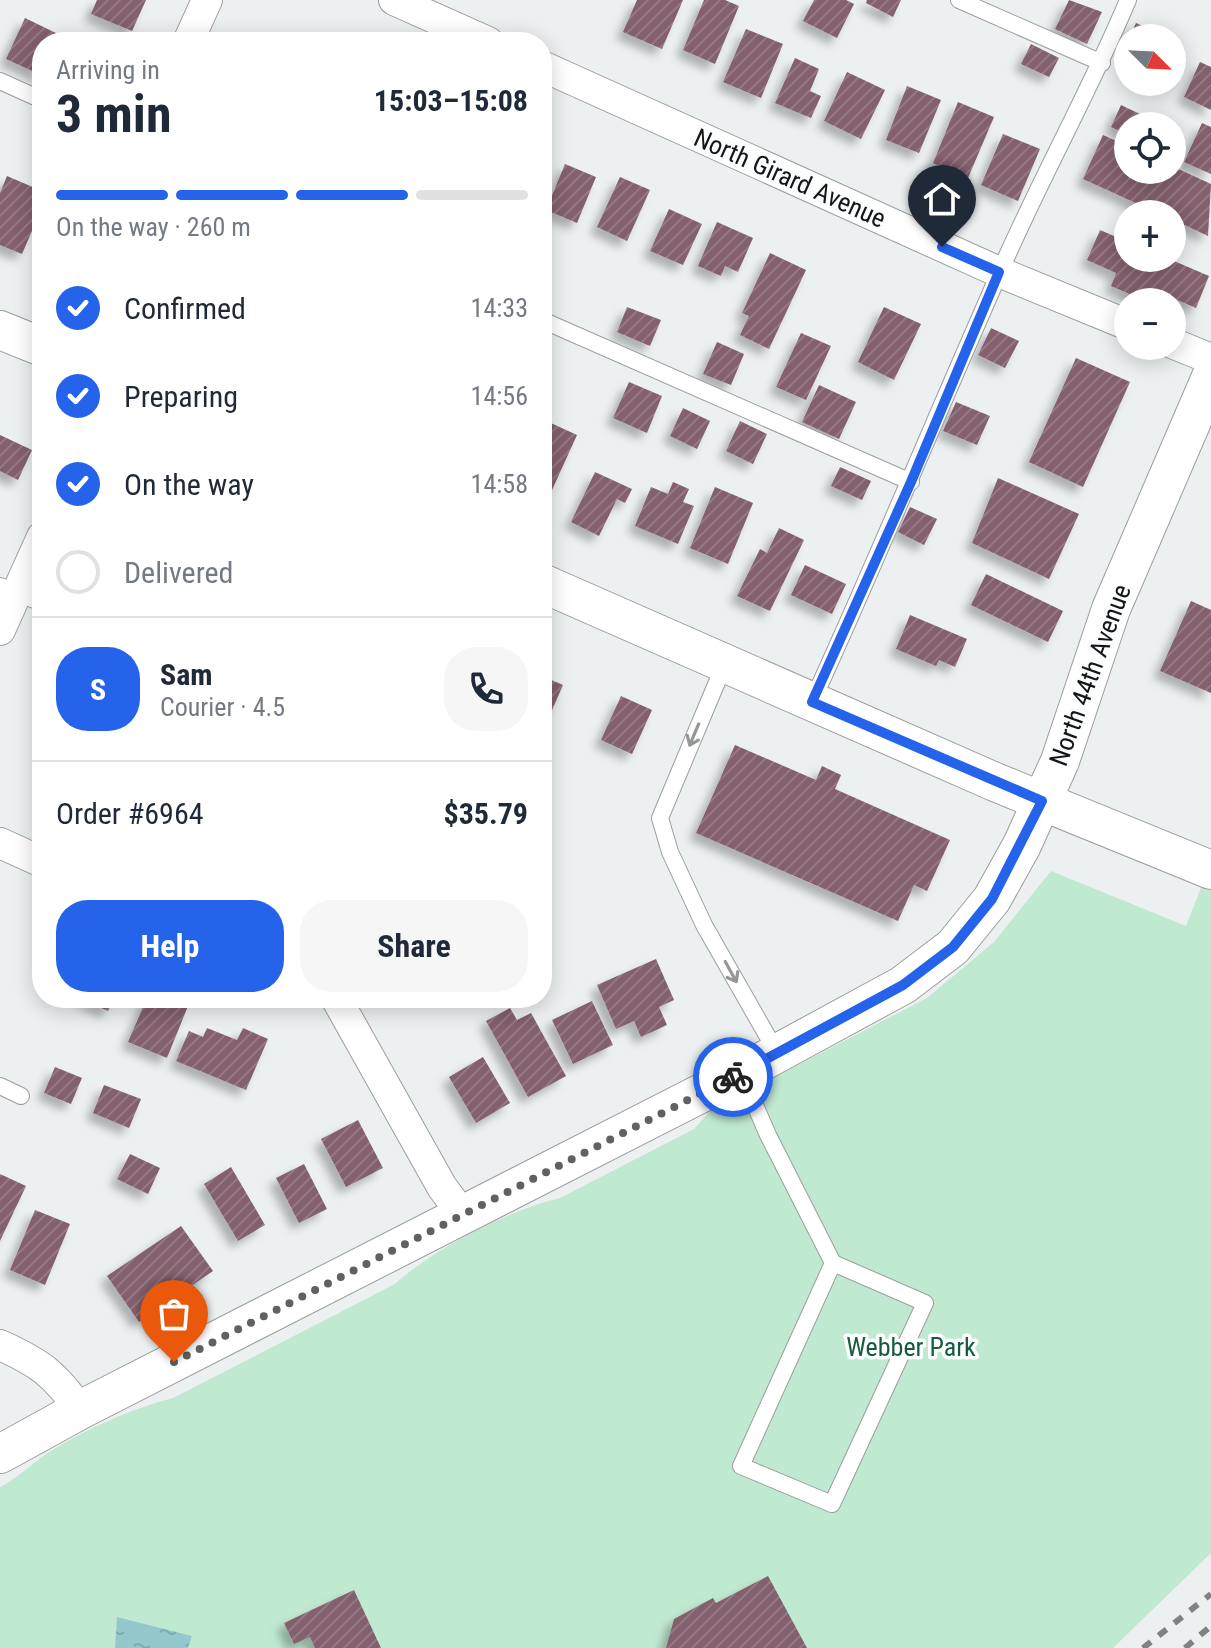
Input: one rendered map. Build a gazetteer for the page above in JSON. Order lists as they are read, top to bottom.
{
  "streets": {
    "street": ["North Girard Avenue", "North 44th Avenue"]
  },
  "parks": ["Webber Park"],
  "north": "bottom right",
  "page": {
    "map_buttons": ["+", "−"],
    "heading": ["3 min", "Arriving in", "15:03–15:08"],
    "panel": [
      "Sam",
      "Courier · 4.5",
      "Order #6964",
      "$35.79"
    ],
    "bar": "On the way · 260 m",
    "list": [
      ["Confirmed", "14:33"],
      ["Preparing", "14:56"],
      ["On the way", "14:58"],
      "Delivered"
    ],
    "round": "S",
    "buttons": ["Help", "Share"]
  }
}
